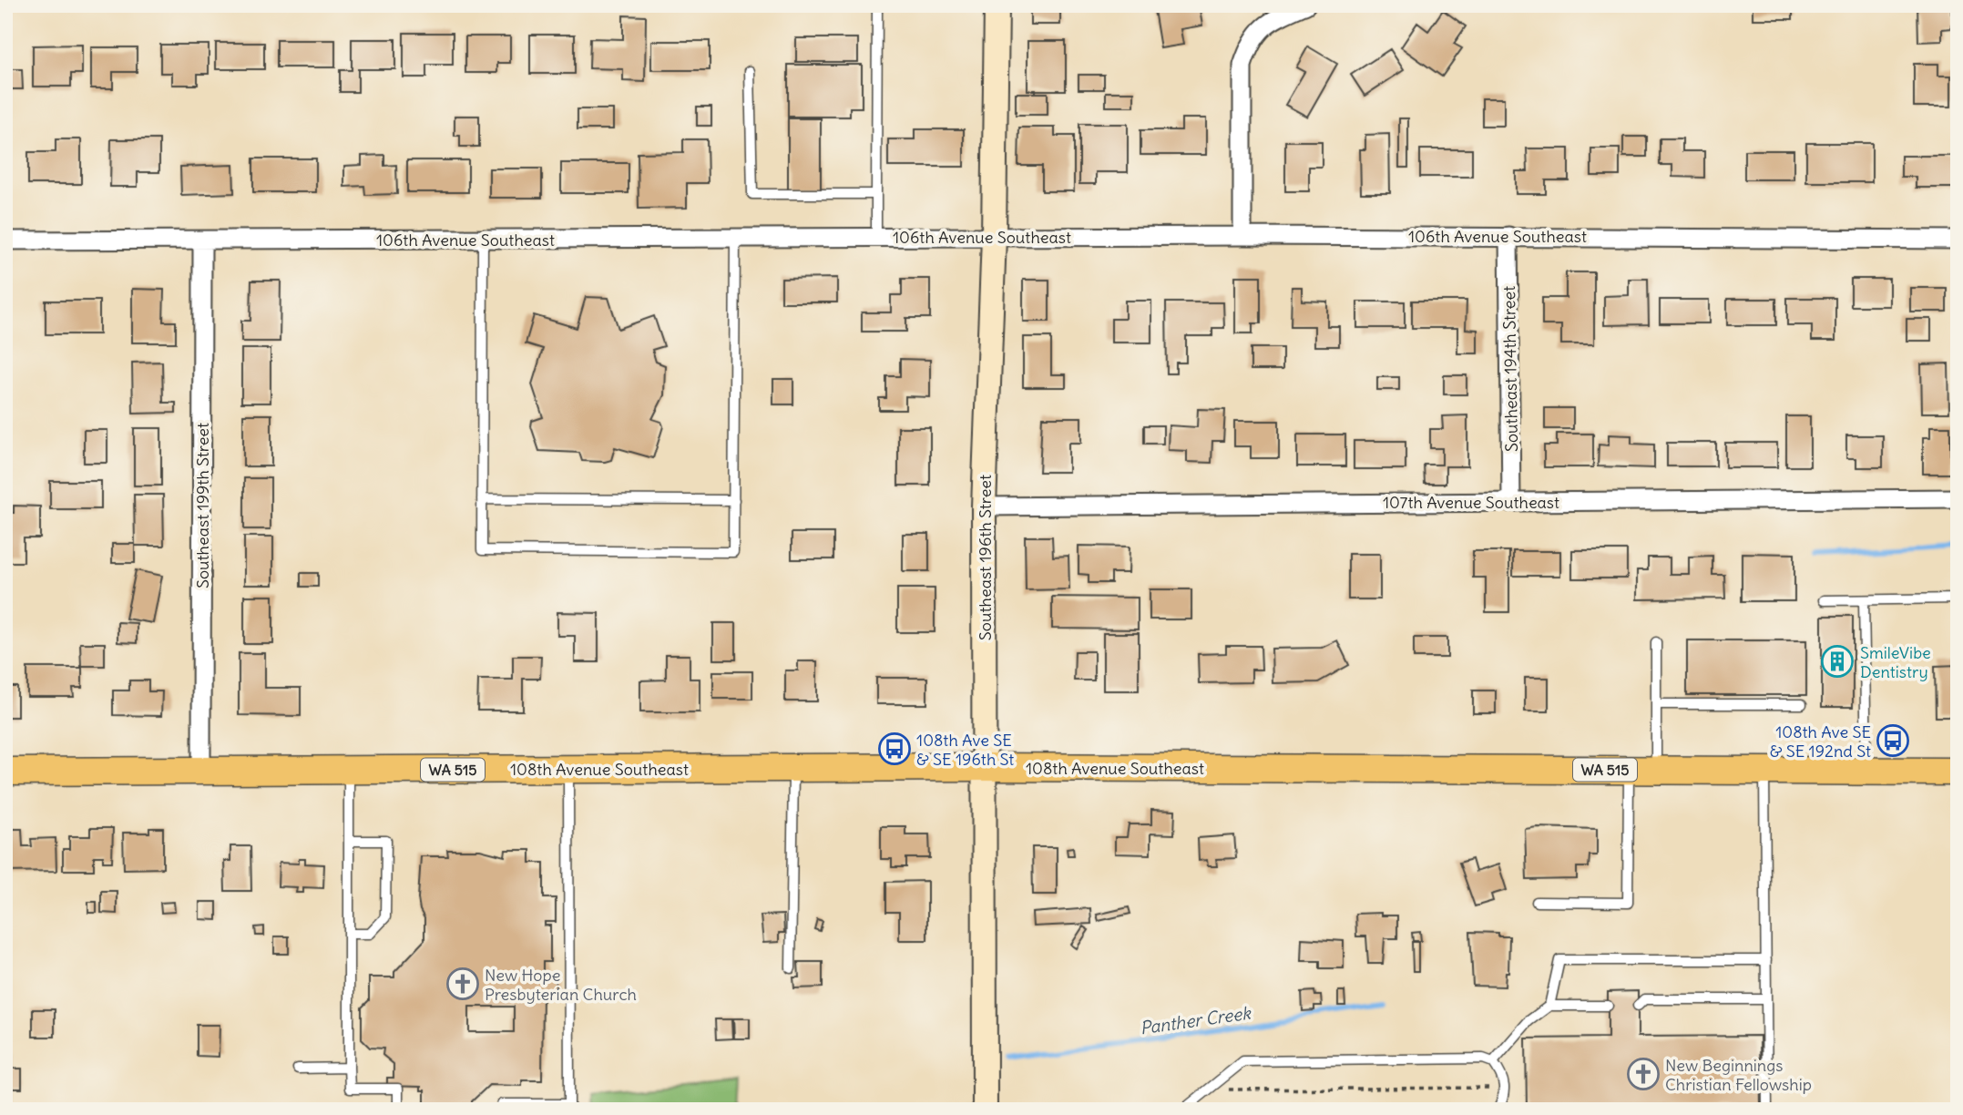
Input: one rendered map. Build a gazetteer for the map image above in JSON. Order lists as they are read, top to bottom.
{
  "streets": {
    "main road": ["108th Avenue Southeast", "WA 515"],
    "street": [
      "106th Avenue Southeast",
      "Southeast 194th Street",
      "107th Avenue Southeast",
      "Southeast 199th Street",
      "Southeast 196th Street"
    ]
  },
  "crossings": [
    ["106th Avenue Southeast", "Southeast 194th Street"],
    ["106th Avenue Southeast", "Southeast 199th Street"],
    ["106th Avenue Southeast", "Southeast 196th Street"],
    ["Southeast 194th Street", "107th Avenue Southeast"],
    ["107th Avenue Southeast", "Southeast 196th Street"],
    ["Southeast 199th Street", "108th Avenue Southeast"],
    ["Southeast 196th Street", "108th Avenue Southeast"]
  ],
  "water": ["Panther Creek"],
  "places": {
    "building": ["SmileVibe Dentistry"],
    "bus stop": ["108th Ave SE & SE 192nd St", "108th Ave SE & SE 196th St"],
    "church": ["New Hope Presbyterian Church", "New Beginnings Christian Fellowship"]
  }
}
